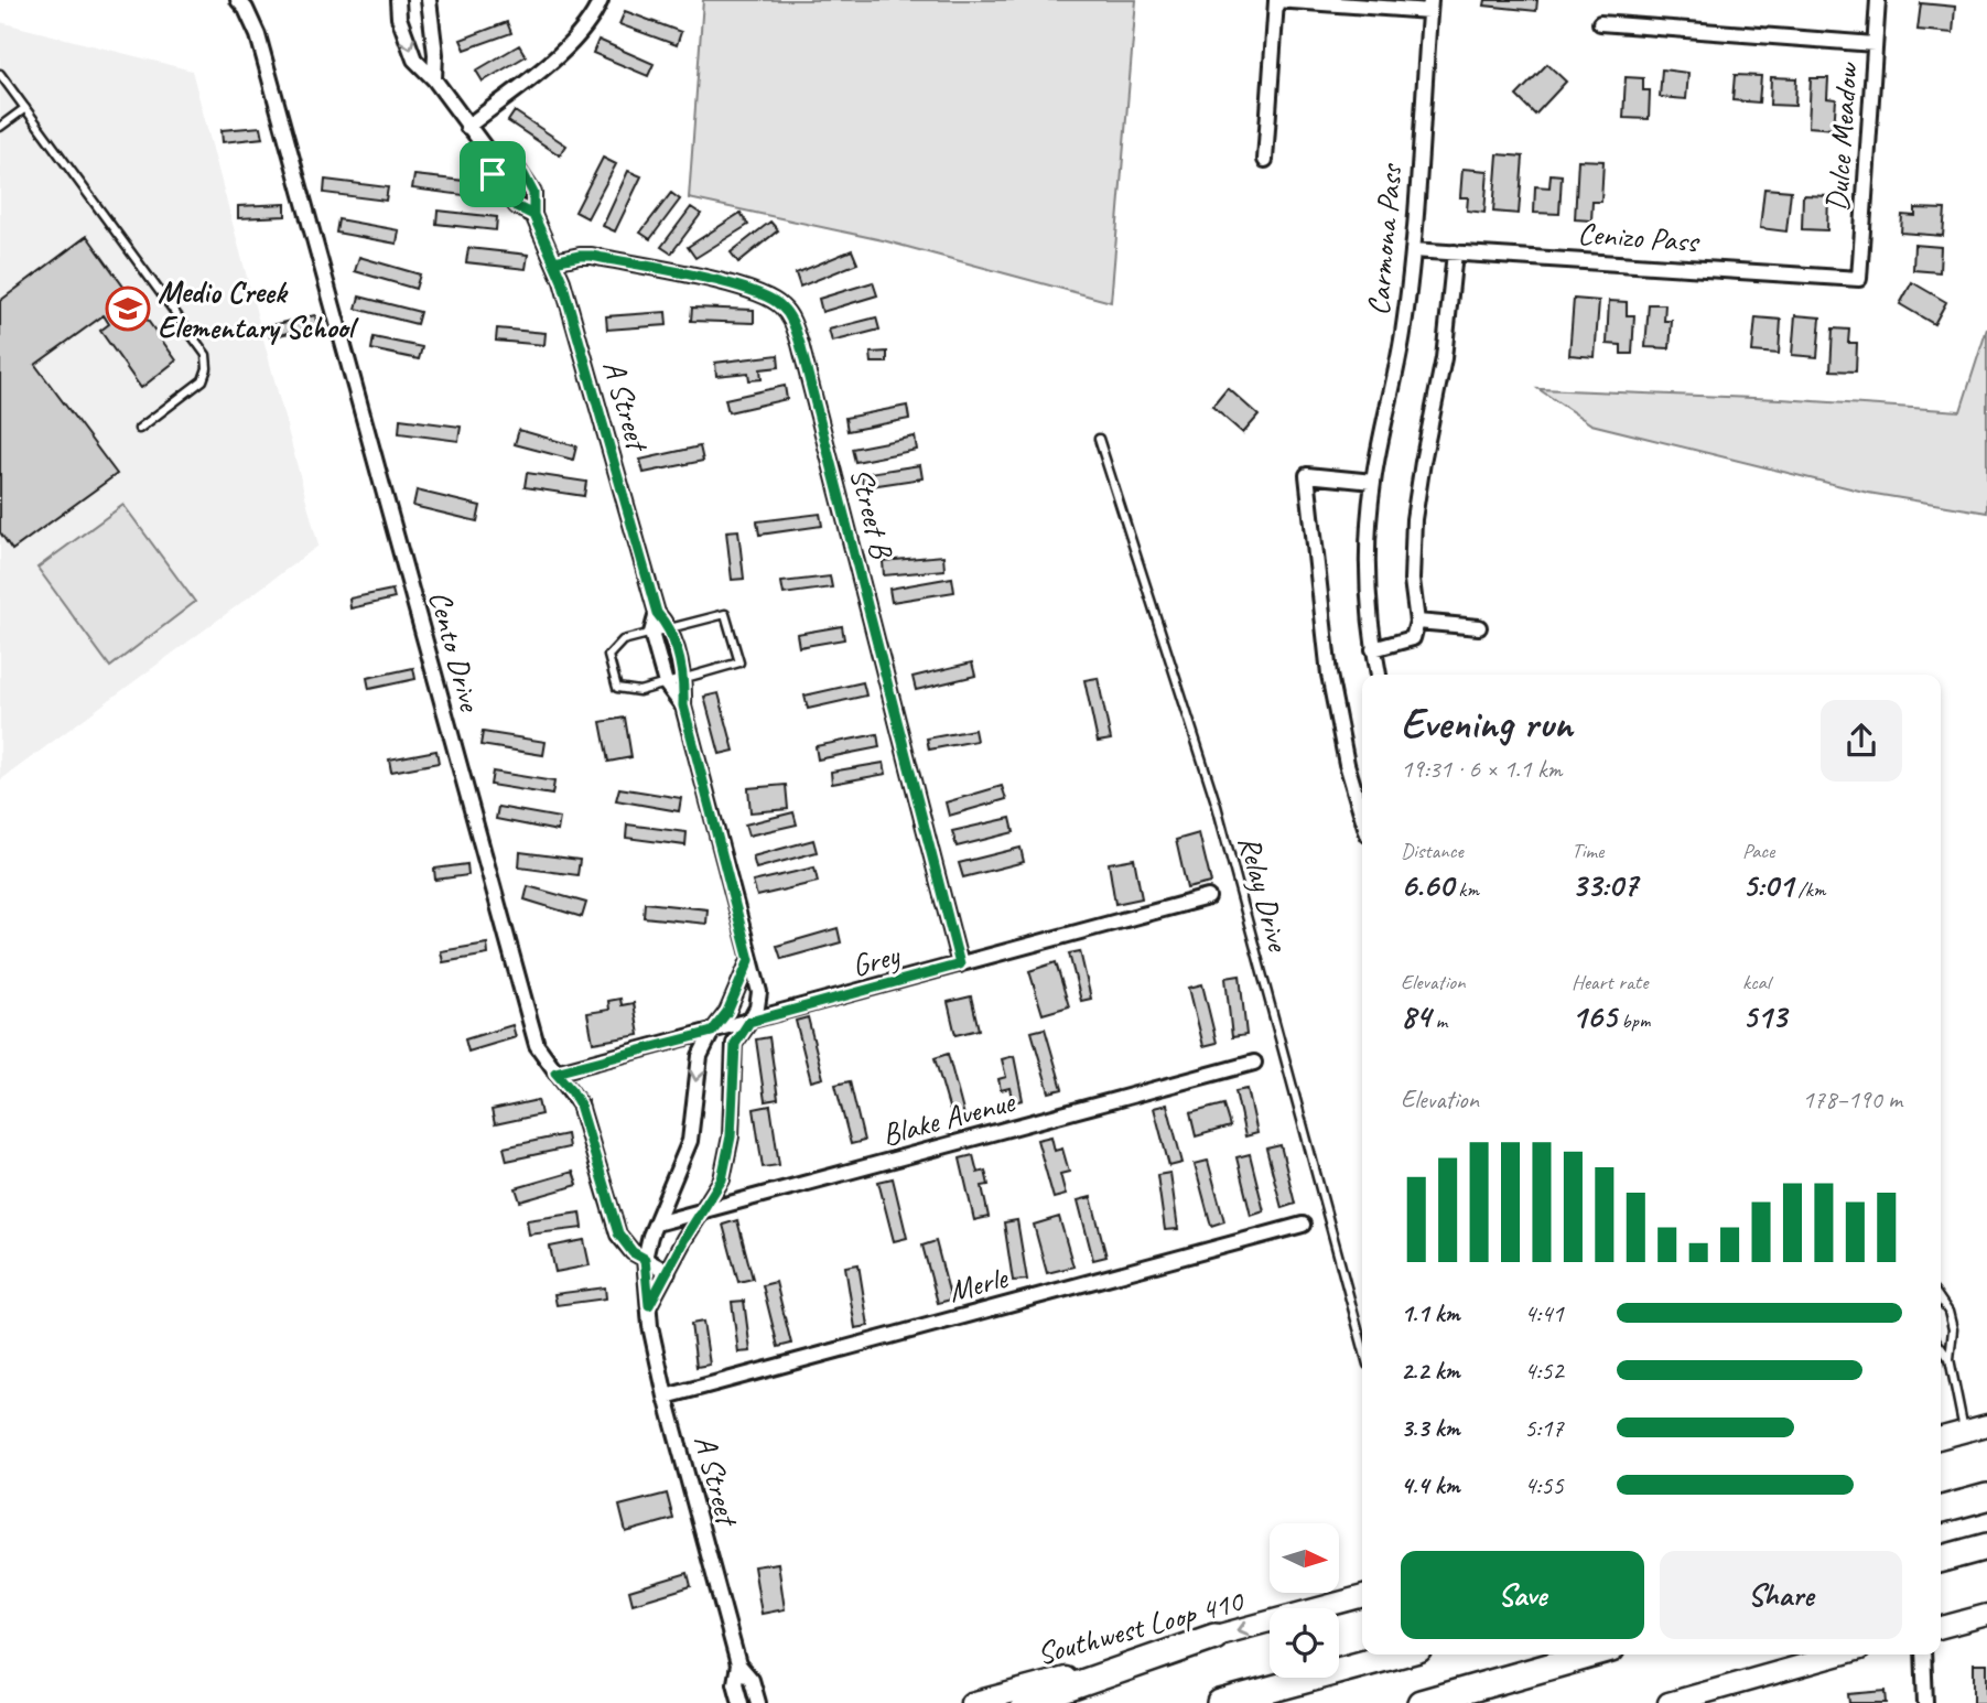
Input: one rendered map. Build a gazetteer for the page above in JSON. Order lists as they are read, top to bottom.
{
  "streets": {
    "main road": ["Southwest Loop 410"],
    "street": [
      "Dulce Meadow",
      "Cenizo Pass",
      "Carmona Pass",
      "A Street",
      "Street B",
      "Cento Drive",
      "Grey",
      "Blake Avenue",
      "Merle"
    ],
    "lane": ["Relay Drive"]
  },
  "crossings": [
    ["Dulce Meadow", "Cenizo Pass"],
    ["Cenizo Pass", "Carmona Pass"],
    ["A Street", "Street B"],
    ["A Street", "Cento Drive"],
    ["A Street", "Grey"],
    ["A Street", "Blake Avenue"],
    ["A Street", "Merle"],
    ["Street B", "Grey"],
    ["Cento Drive", "Grey"]
  ],
  "one_way": ["Southwest Loop 410"],
  "places": {
    "school or university": ["Medio Creek Elementary School"]
  },
  "north": "right",
  "page": {
    "heading": ["Evening run", "19:31 · 6 × 1.1 km"],
    "stats": [
      ["Distance", "6.60 km"],
      ["Time", "33:07"],
      ["Pace", "5:01 /km"],
      ["Elevation", "84 m"],
      ["Heart rate", "165 bpm"],
      ["kcal", "513"]
    ],
    "chart": ["Elevation", "178–190 m"],
    "list": [
      {
        "name": "1.1 km",
        "note": "4:41"
      },
      {
        "name": "2.2 km",
        "note": "4:52"
      },
      {
        "name": "3.3 km",
        "note": "5:17"
      },
      {
        "name": "4.4 km",
        "note": "4:55"
      }
    ],
    "buttons": ["Save", "Share"]
  }
}
